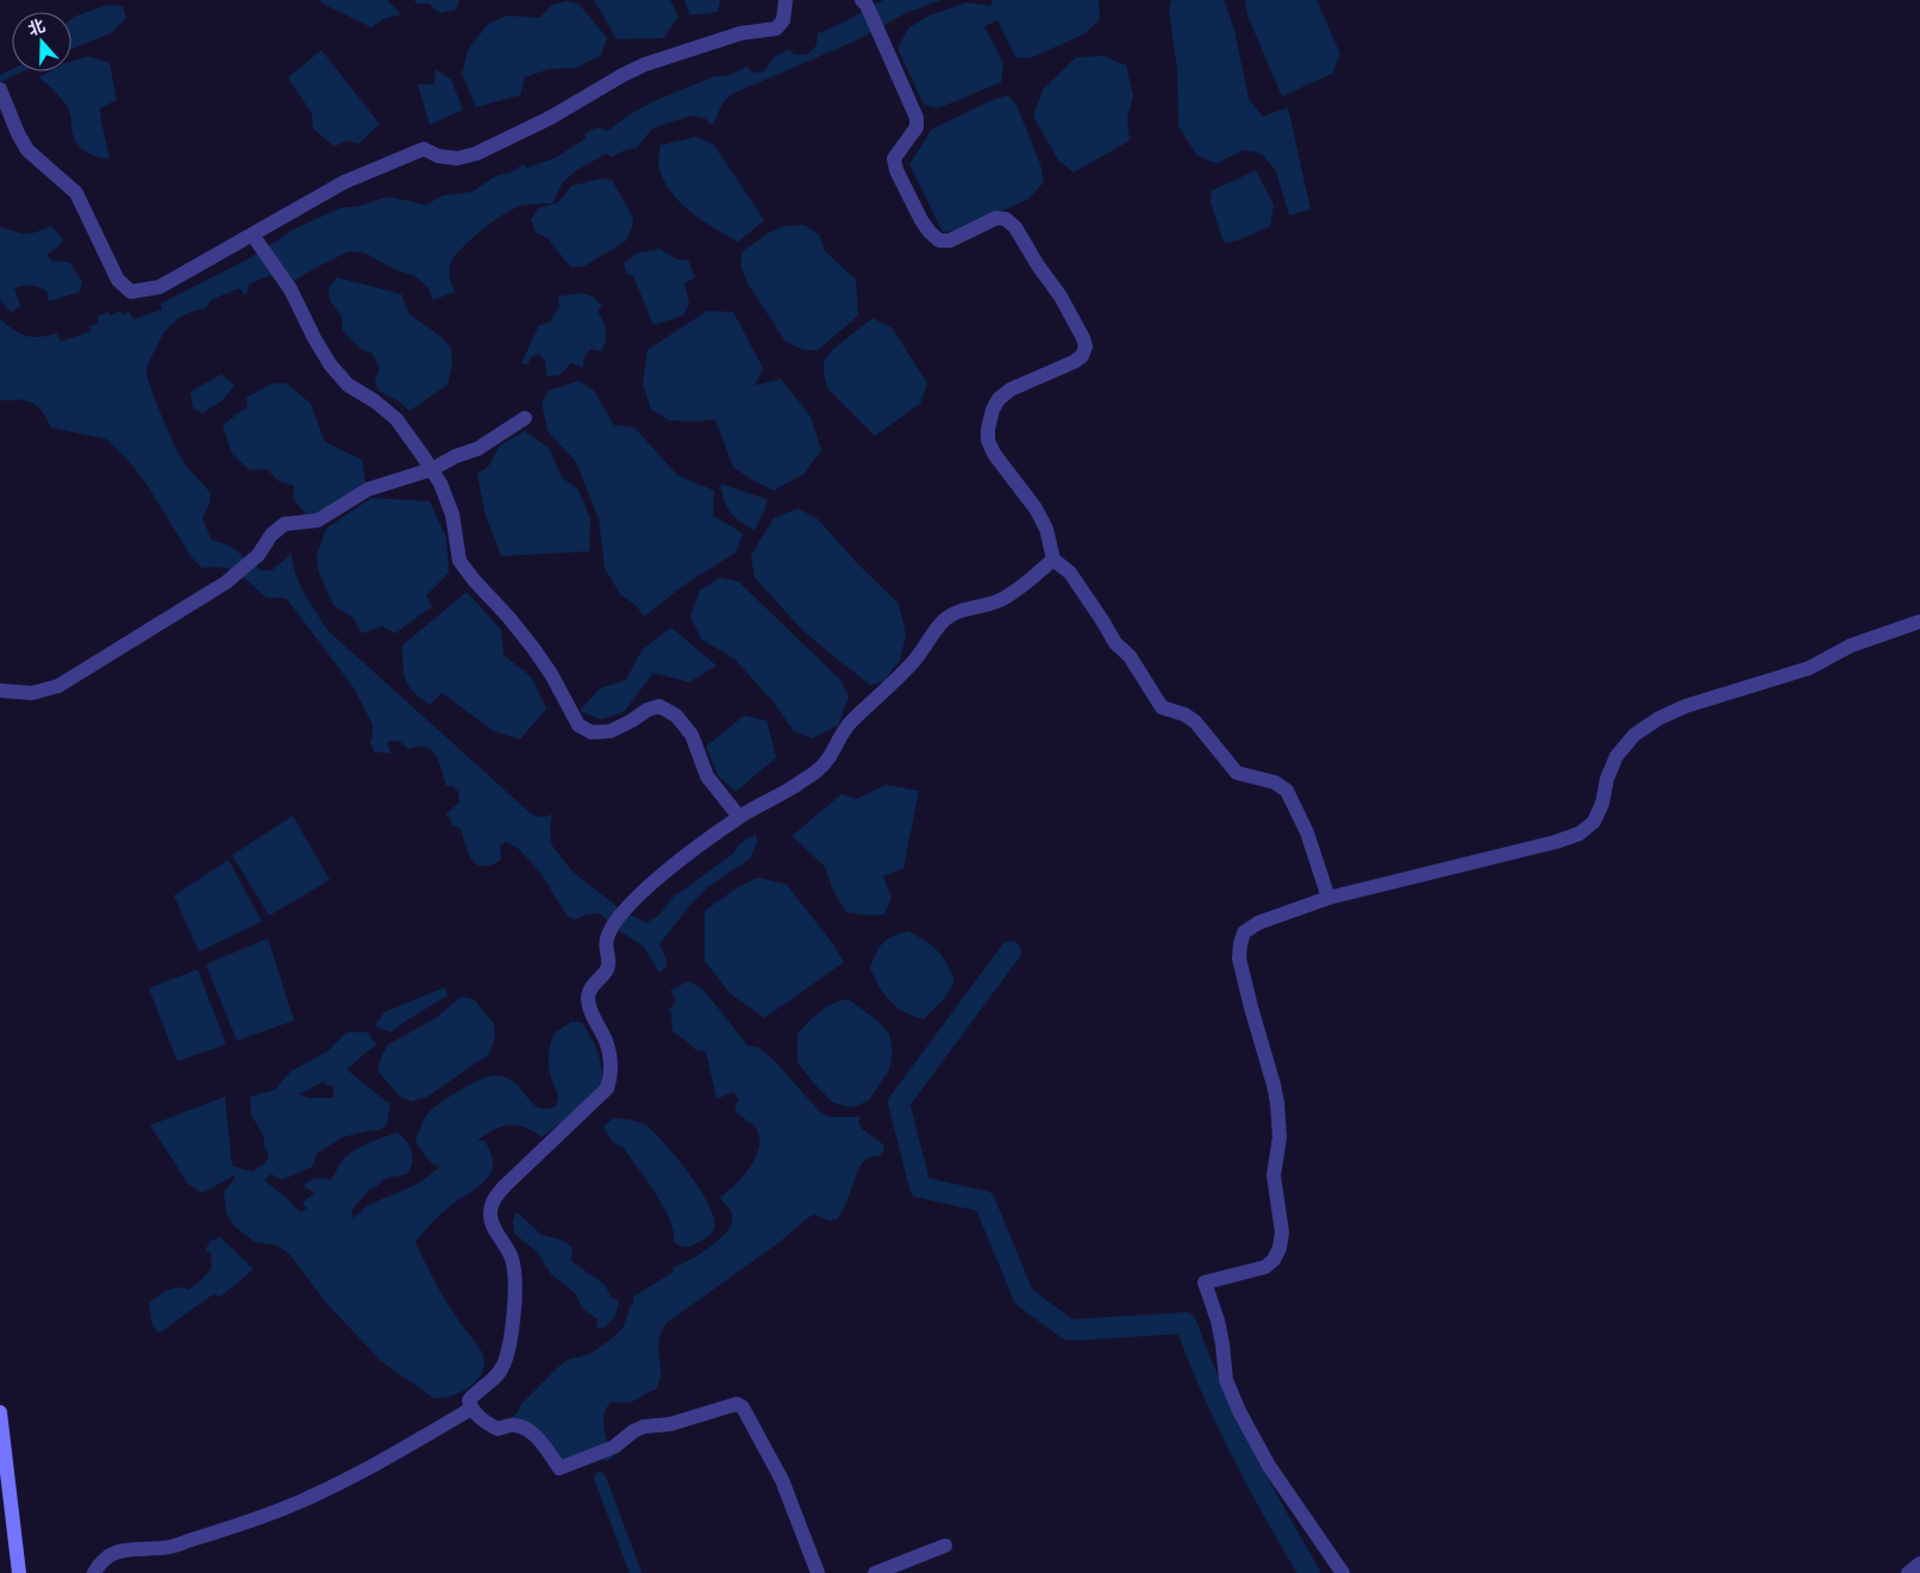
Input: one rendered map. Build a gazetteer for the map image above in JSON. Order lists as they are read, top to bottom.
{
  "north": "top"
}
